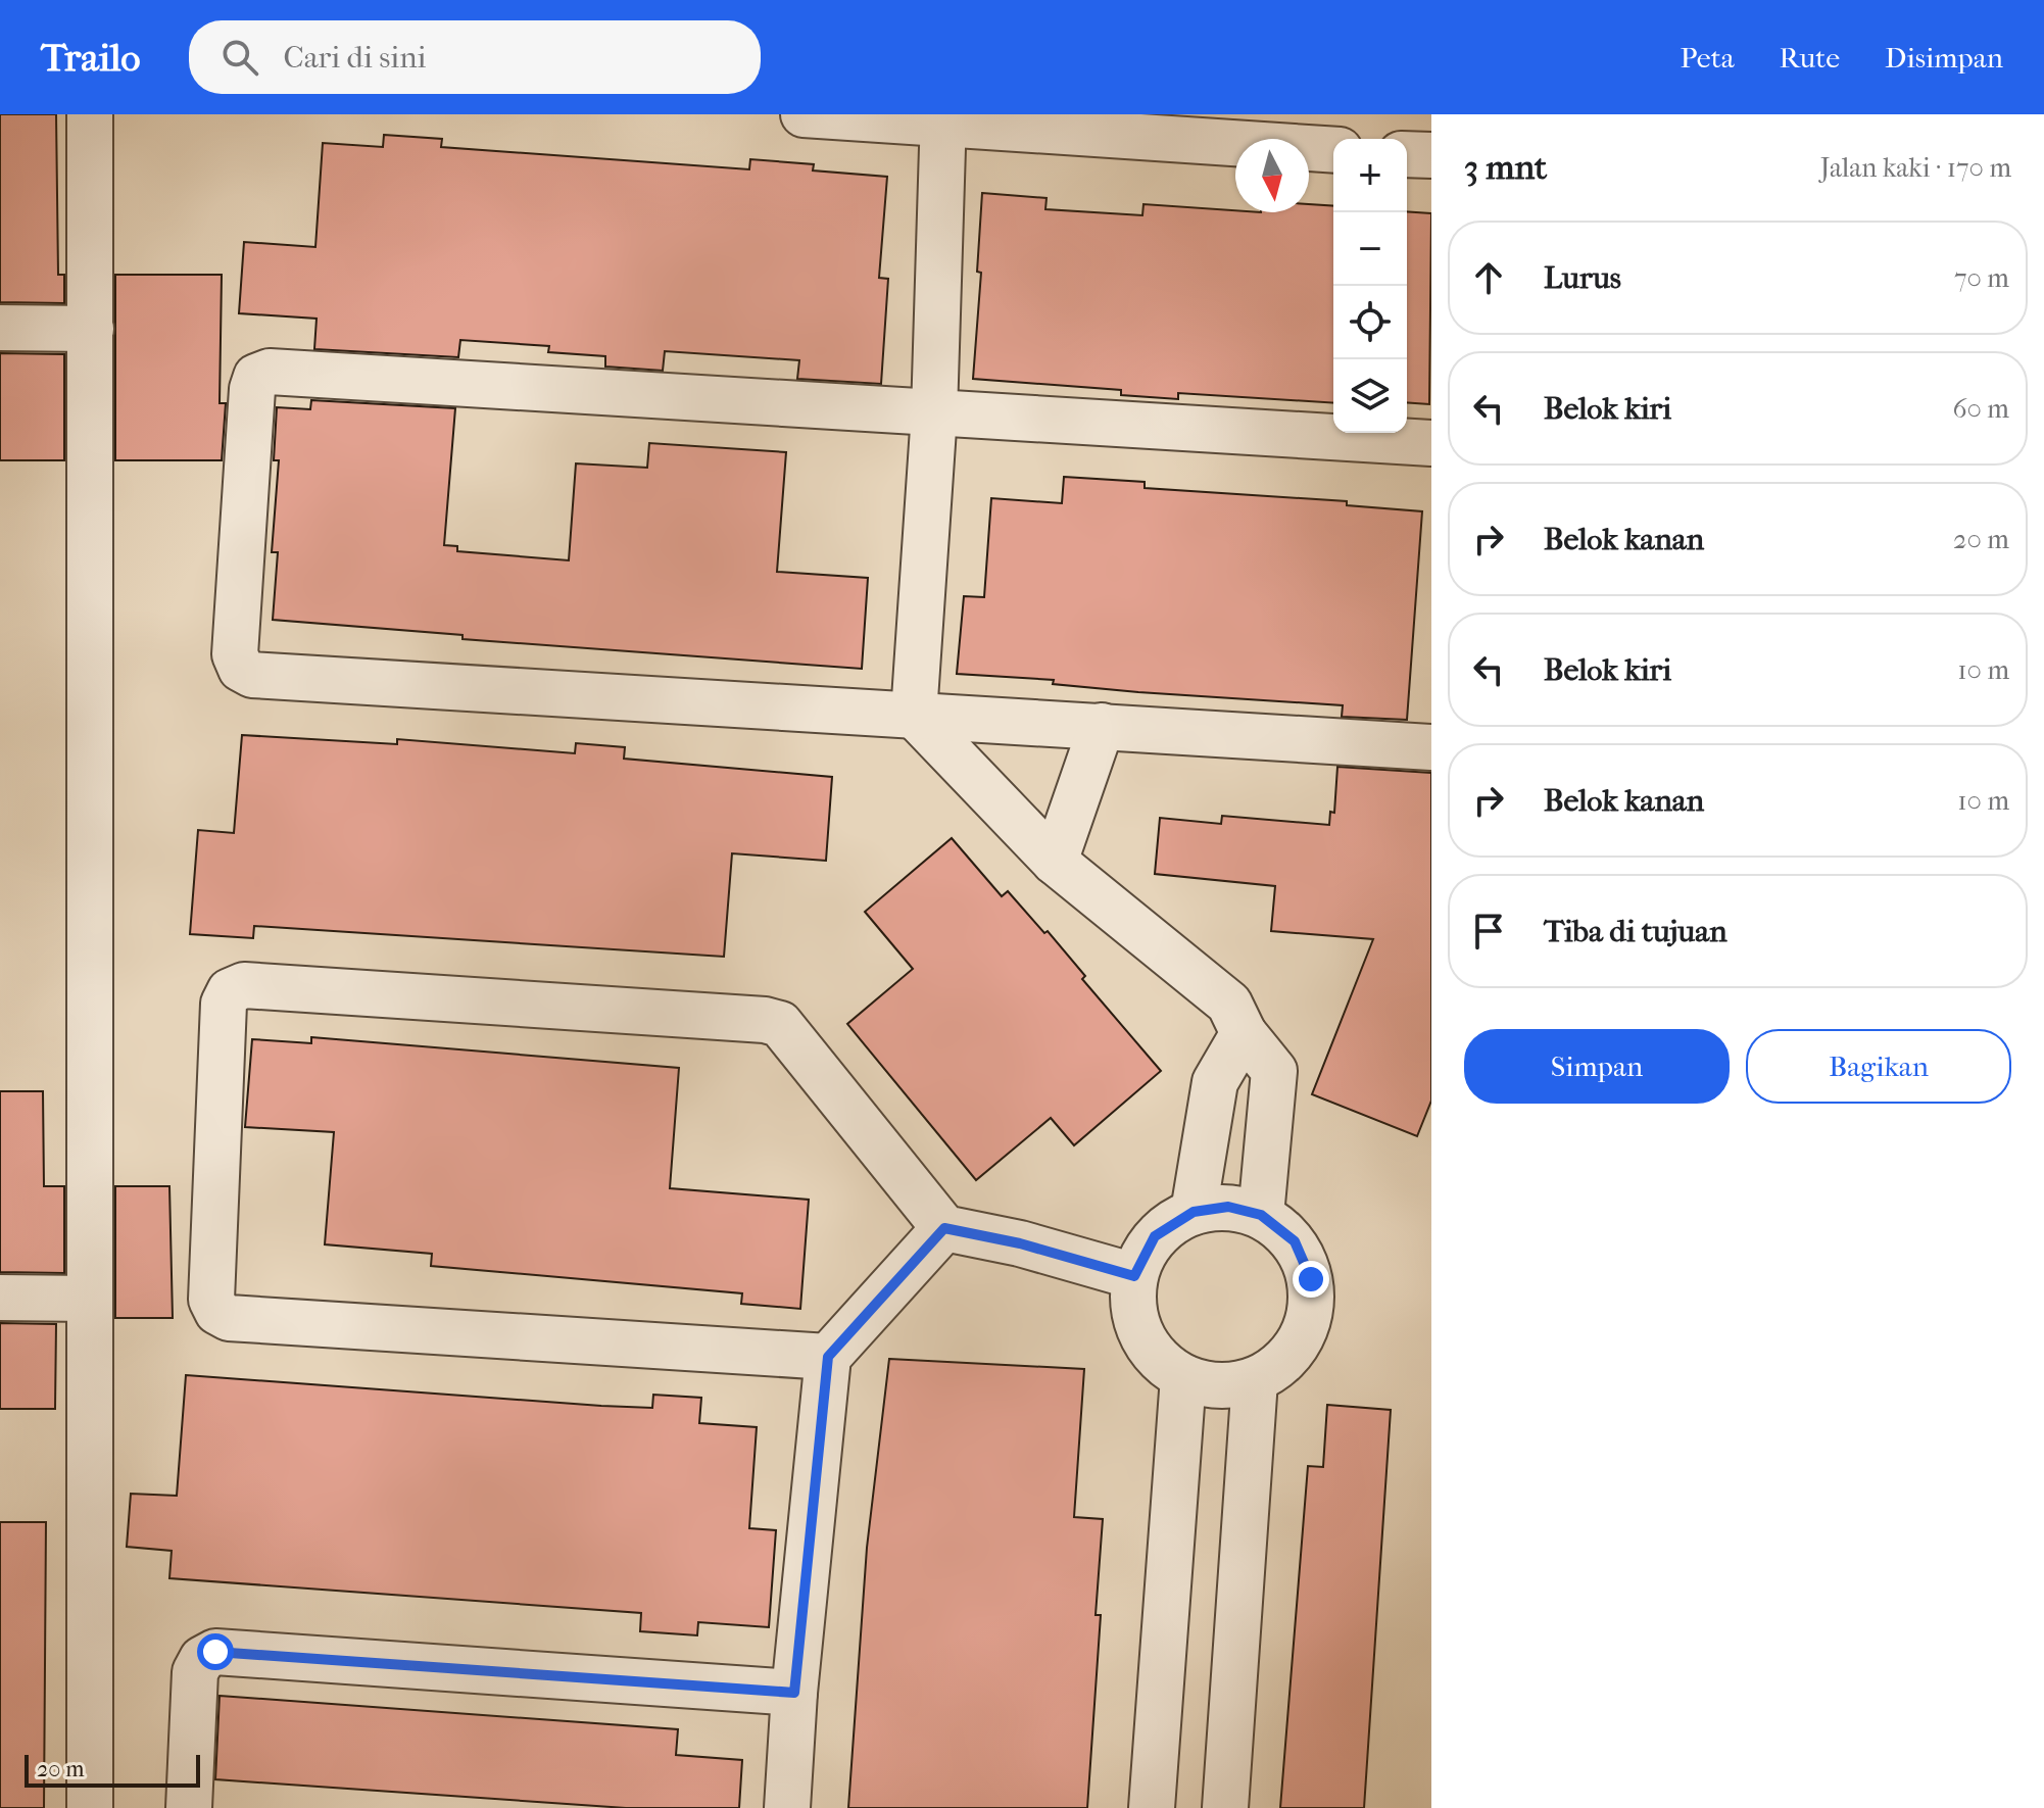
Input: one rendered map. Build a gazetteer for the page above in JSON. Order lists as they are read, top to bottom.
{
  "scale_bar": "20 m",
  "north": "bottom",
  "page": {
    "header": "Trailo",
    "search": "Cari di sini",
    "nav": ["Peta", "Rute", "Disimpan"],
    "heading": ["3 mnt", "Jalan kaki · 170 m"],
    "map_buttons": ["+", "−"],
    "list": [
      ["Lurus", "70 m"],
      ["Belok kiri", "60 m"],
      ["Belok kanan", "20 m"],
      ["Belok kiri", "10 m"],
      ["Belok kanan", "10 m"],
      "Tiba di tujuan"
    ],
    "buttons": ["Simpan", "Bagikan"],
    "scale": "20 m"
  }
}
